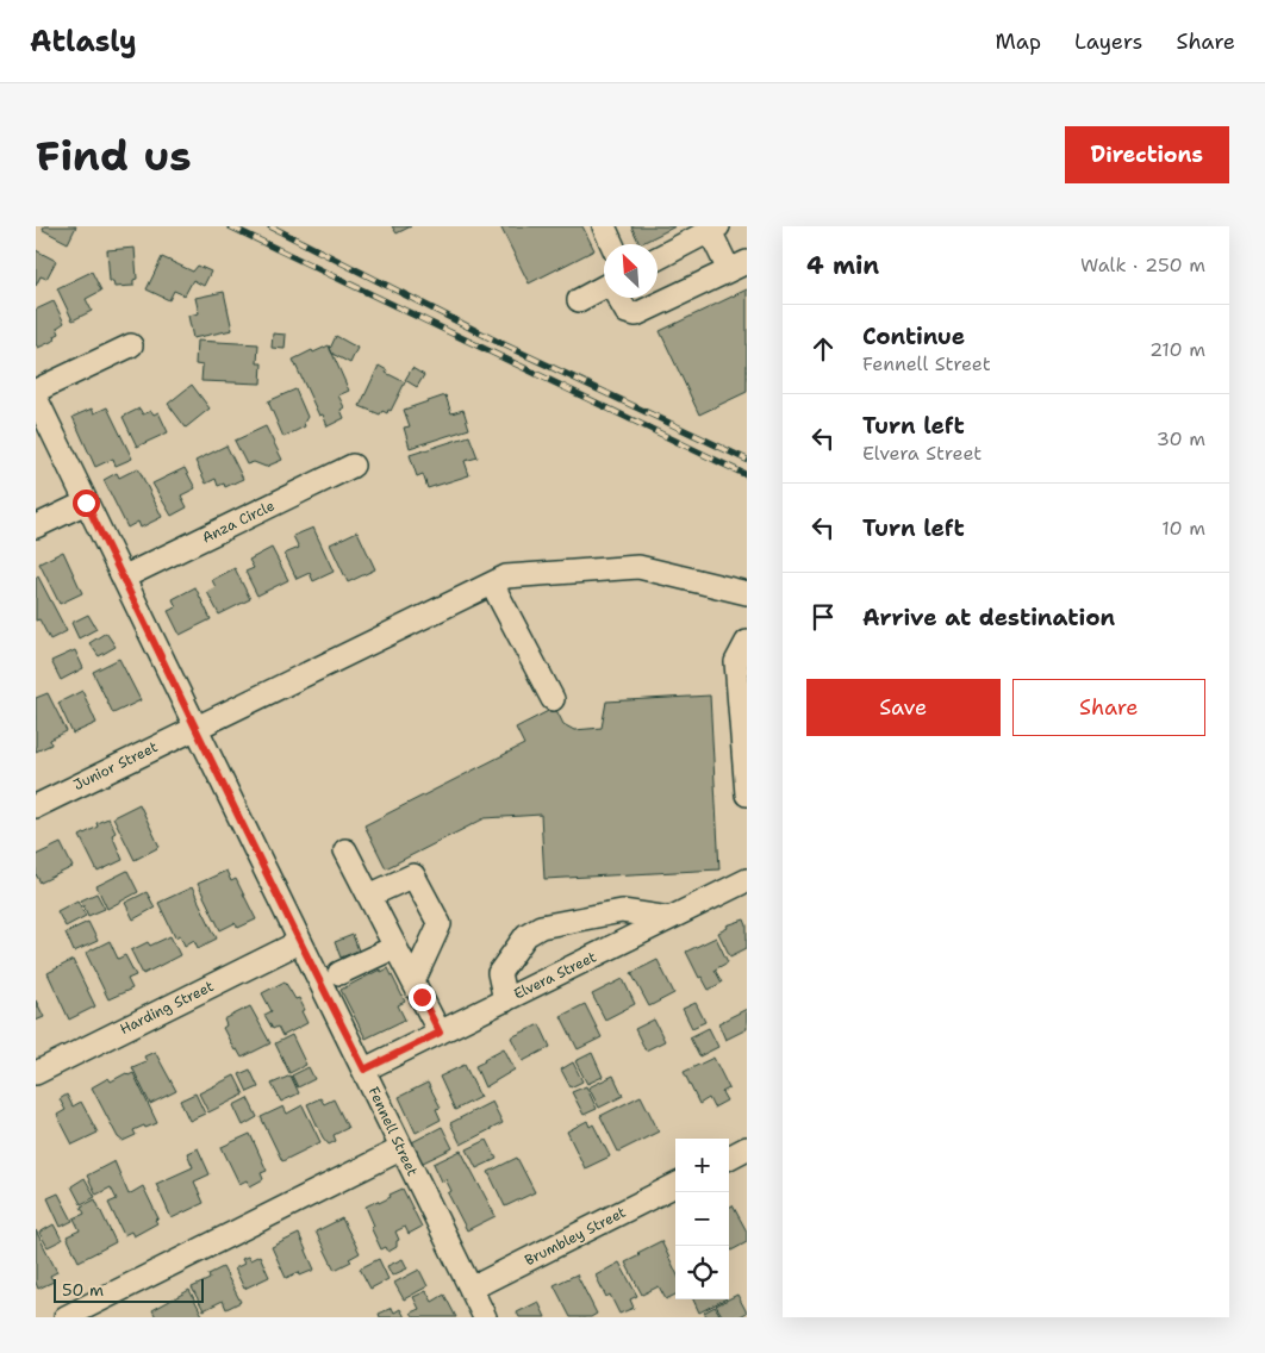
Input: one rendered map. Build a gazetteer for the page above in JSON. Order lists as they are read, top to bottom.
{
  "streets": {
    "street": [
      "Anza Circle",
      "Junior Street",
      "Elvera Street",
      "Harding Street",
      "Fennell Street",
      "Brumbley Street"
    ]
  },
  "crossings": [
    ["Anza Circle", "Fennell Street"],
    ["Junior Street", "Fennell Street"],
    ["Elvera Street", "Fennell Street"],
    ["Harding Street", "Fennell Street"],
    ["Fennell Street", "Brumbley Street"]
  ],
  "scale_bar": "50 m",
  "north": "top left",
  "page": {
    "header": "Atlasly",
    "nav": ["Map", "Layers", "Share"],
    "buttons": [
      "Directions",
      ["Save", "Share"]
    ],
    "title": "Find us",
    "heading": ["4 min", "Walk · 250 m"],
    "list": [
      ["Continue", "Fennell Street", "210 m"],
      ["Turn left", "Elvera Street", "30 m"],
      ["Turn left", "10 m"],
      "Arrive at destination"
    ],
    "map_buttons": ["+", "−"],
    "scale": "50 m"
  }
}
